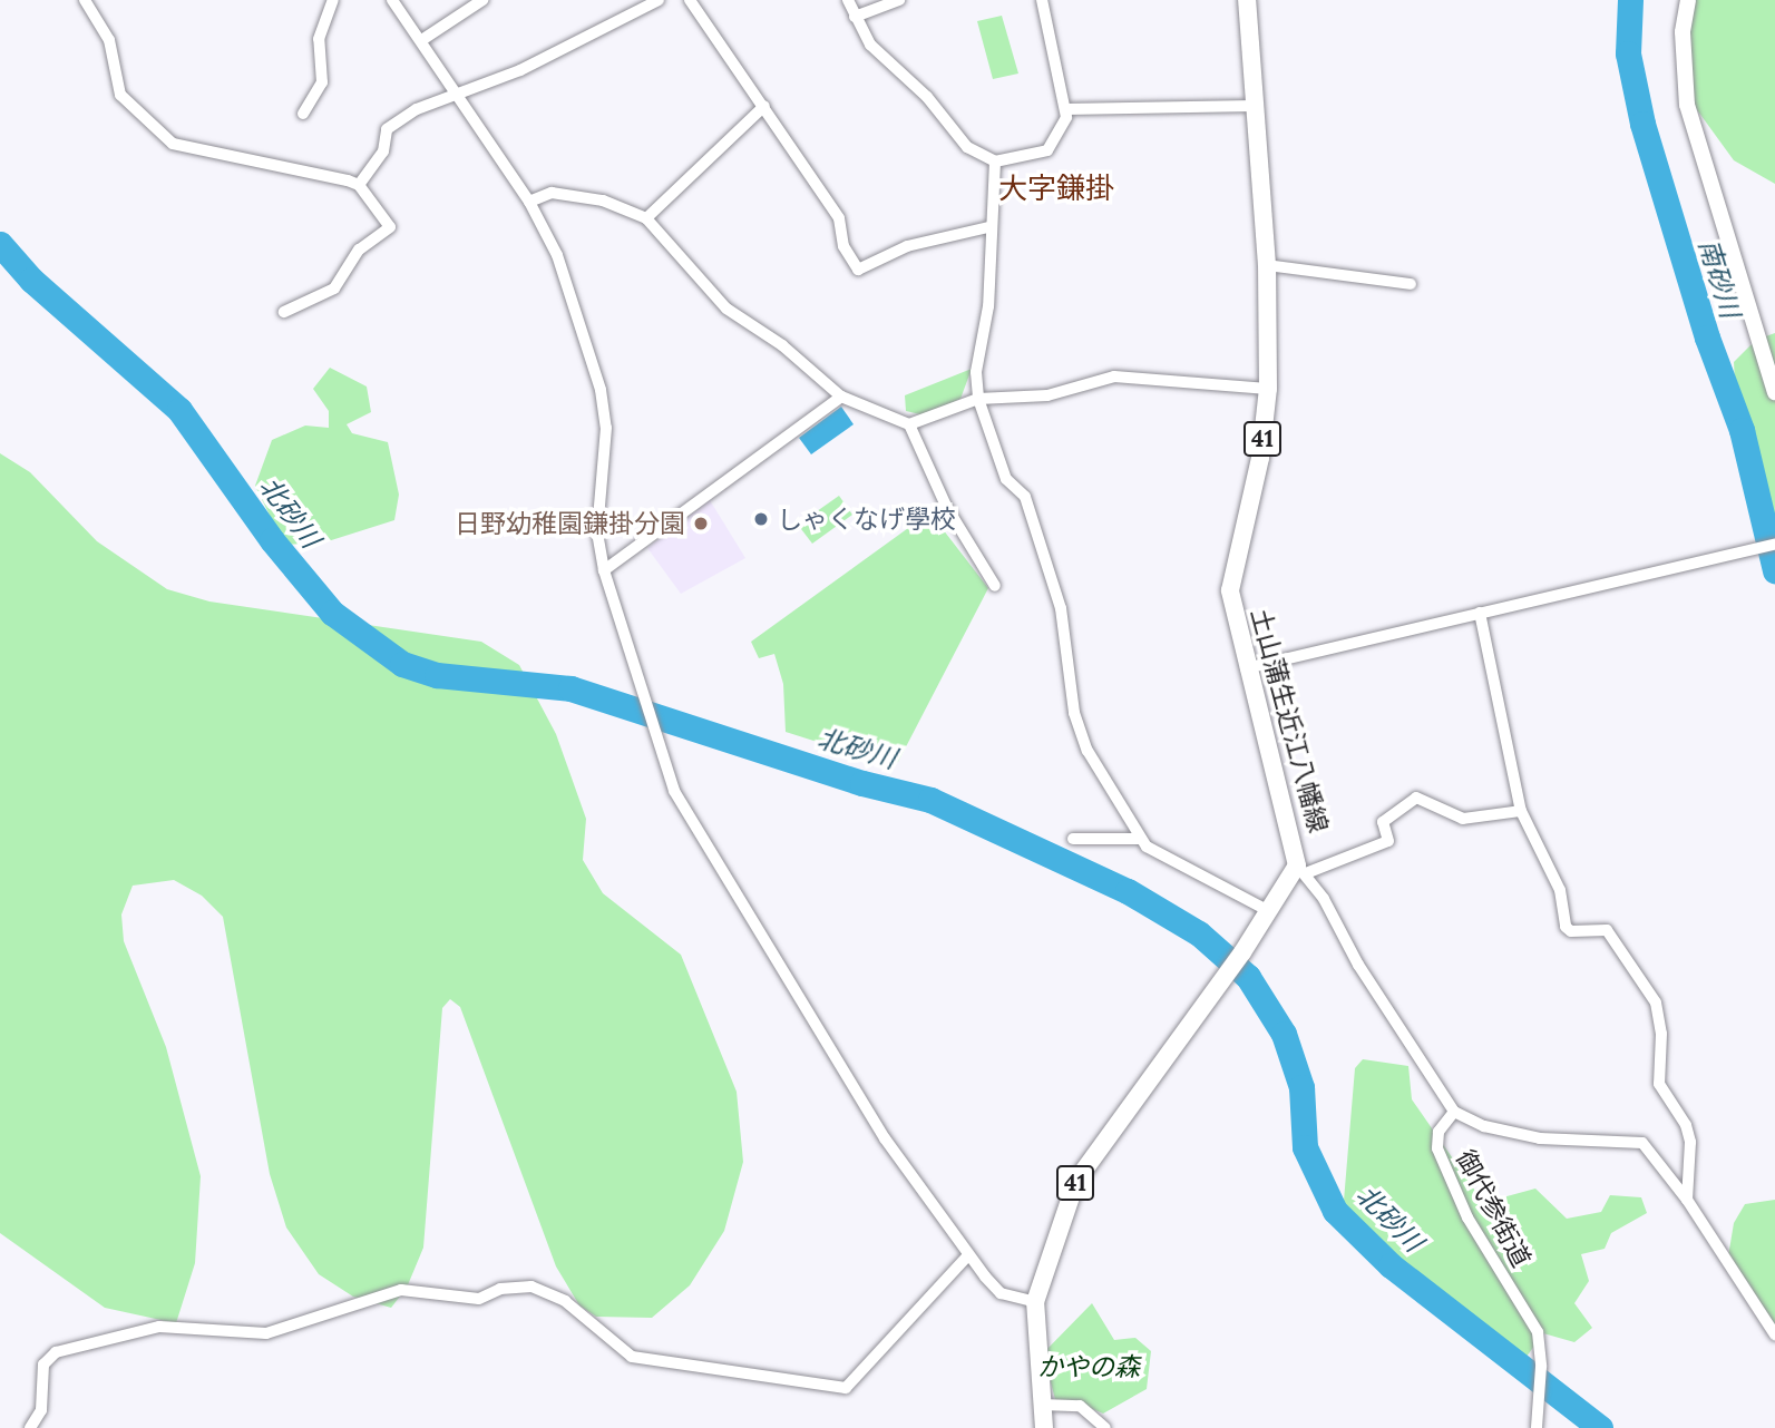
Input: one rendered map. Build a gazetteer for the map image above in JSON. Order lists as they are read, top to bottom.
{
  "streets": {
    "main road": ["41", "土山蒲生近江八幡線"],
    "street": ["御代参街道"]
  },
  "districts": ["大字鎌掛"],
  "water": ["南砂川", "北砂川"],
  "parks": ["かやの森"],
  "places": ["しゃくなげ學校", "日野幼稚園鎌掛分園"]
}
